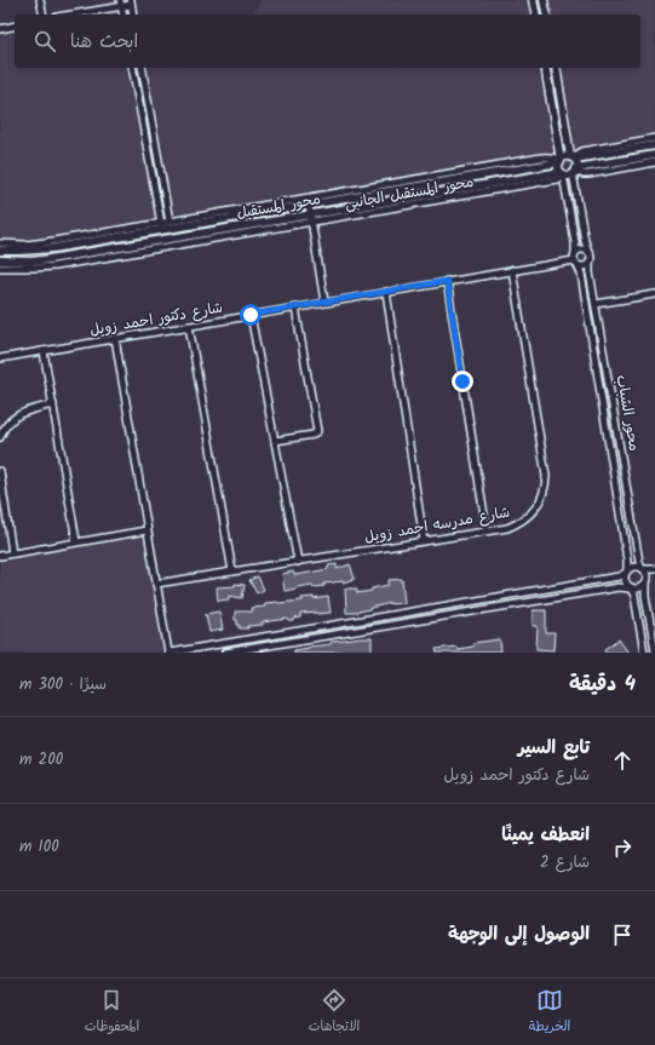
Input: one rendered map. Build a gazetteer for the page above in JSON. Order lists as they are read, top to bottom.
{
  "streets": {
    "street": [
      "محور المستقبل الجانبى",
      "محور المستقبل",
      "شارع دكتور احمد زويل",
      "محور الشباب",
      "شارع مدرسه احمد زويل"
    ]
  },
  "crossings": [
    ["محور المستقبل الجانبى", "محور المستقبل"],
    ["محور المستقبل الجانبى", "محور الشباب"],
    ["محور المستقبل", "محور الشباب"],
    ["شارع دكتور احمد زويل", "محور الشباب"],
    ["شارع دكتور احمد زويل", "شارع مدرسه احمد زويل"]
  ],
  "page": {
    "search": "ابحث هنا",
    "heading": ["4 دقيقة", "سيرًا · 300 m"],
    "list": [
      ["تابع السير", "شارع دكتور احمد زويل", "200 m"],
      ["انعطف يمينًا", "شارع 2", "100 m"],
      "الوصول إلى الوجهة"
    ],
    "nav": ["الخريطة", "الاتجاهات", "المحفوظات"]
  }
}
